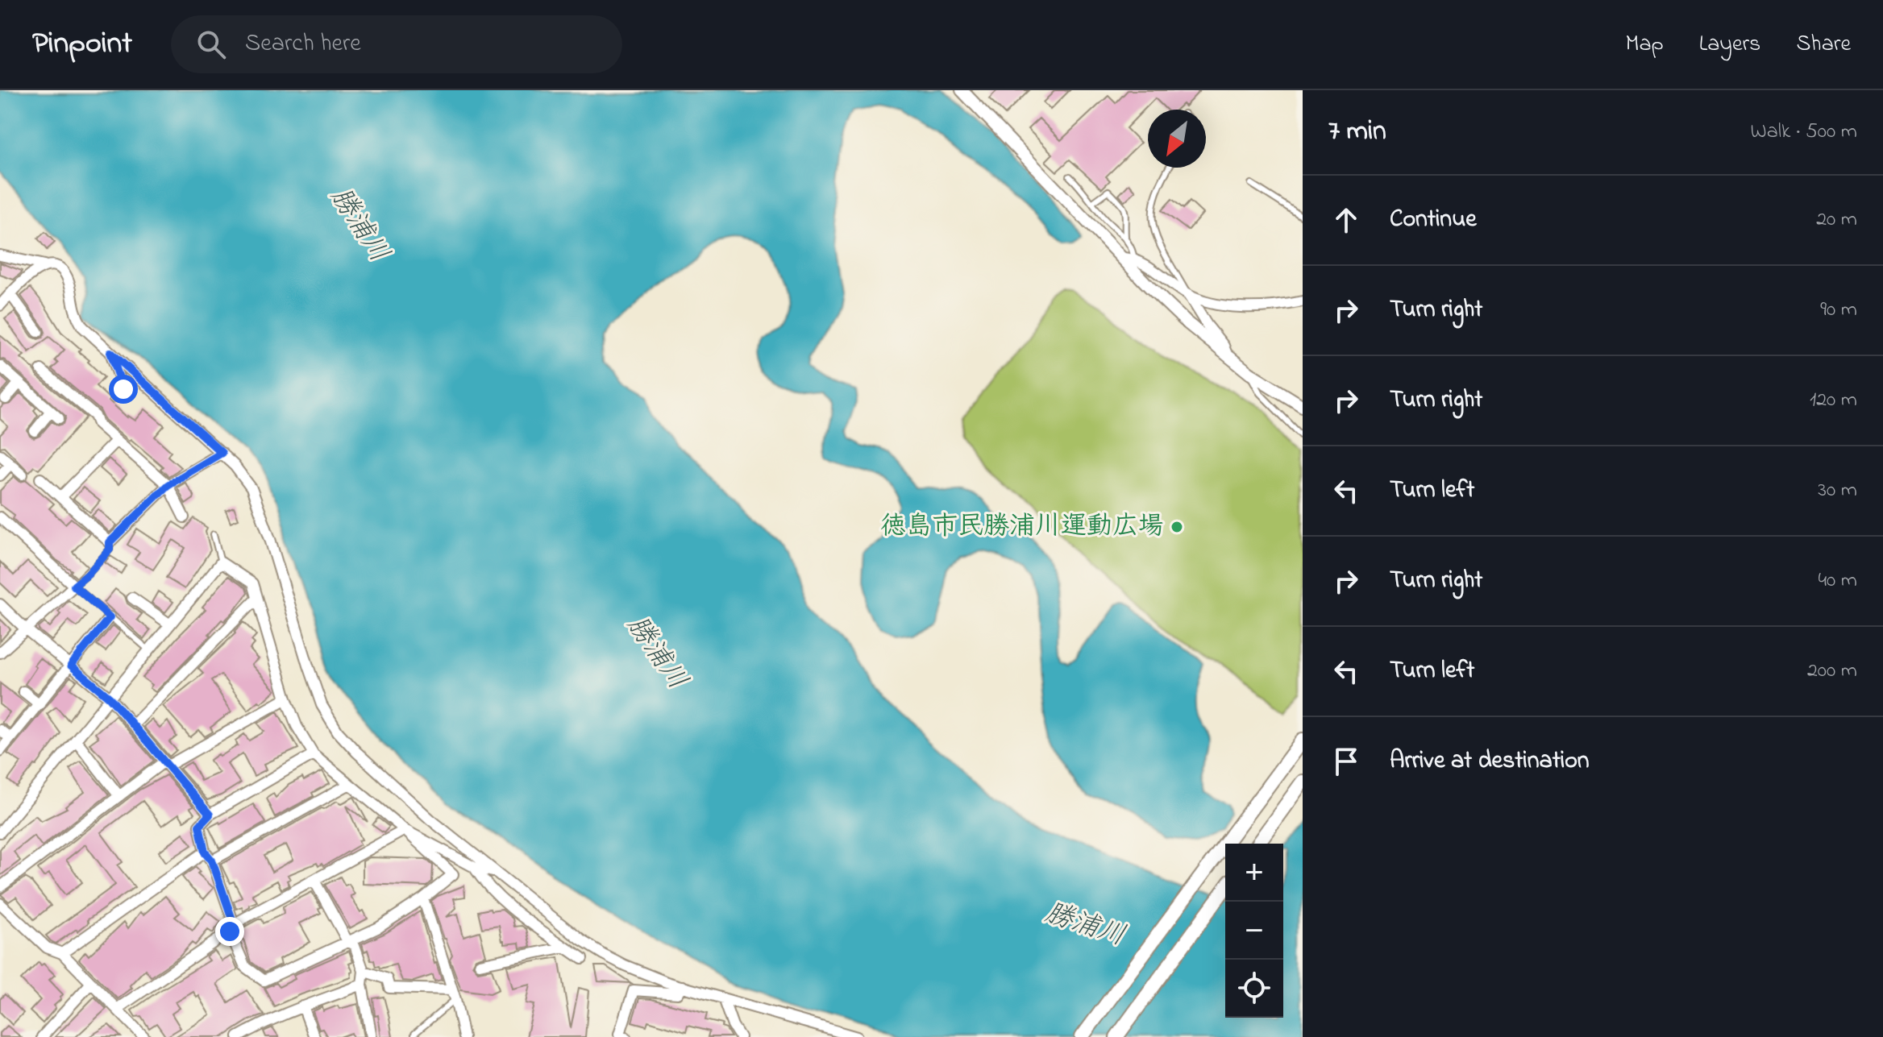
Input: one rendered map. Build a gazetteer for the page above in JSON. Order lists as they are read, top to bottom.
{
  "water": ["勝浦川"],
  "places": ["徳島市民勝浦川運動広場"],
  "north": "bottom left",
  "page": {
    "header": "Pinpoint",
    "search": "Search here",
    "nav": ["Map", "Layers", "Share"],
    "heading": ["7 min", "Walk · 500 m"],
    "list": [
      ["Continue", "20 m"],
      ["Turn right", "90 m"],
      ["Turn right", "120 m"],
      ["Turn left", "30 m"],
      ["Turn right", "40 m"],
      ["Turn left", "200 m"],
      "Arrive at destination"
    ],
    "map_buttons": ["+", "−"]
  }
}
